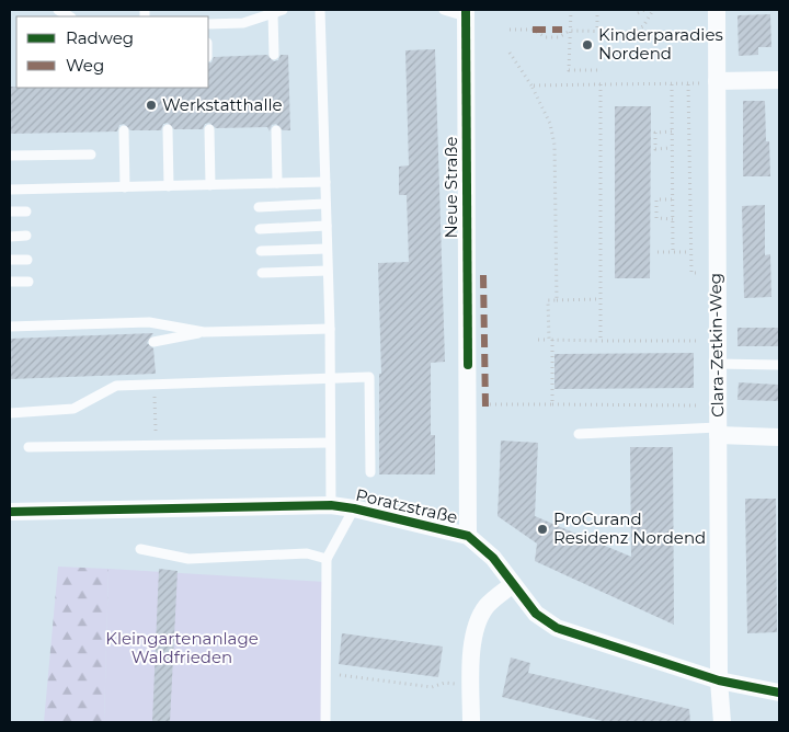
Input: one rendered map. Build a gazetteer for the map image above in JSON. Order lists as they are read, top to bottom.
{
  "streets": {
    "street": ["Neue Straße", "Clara-Zetkin-Weg", "Poratzstraße"]
  },
  "crossings": [
    ["Neue Straße", "Poratzstraße"],
    ["Clara-Zetkin-Weg", "Poratzstraße"]
  ],
  "parks": ["Kleingartenanlage Waldfrieden"],
  "places": ["Kinderparadies Nordend", "Werkstatthalle", "ProCurand Residenz Nordend"],
  "legend": ["Radweg", "Weg"]
}
